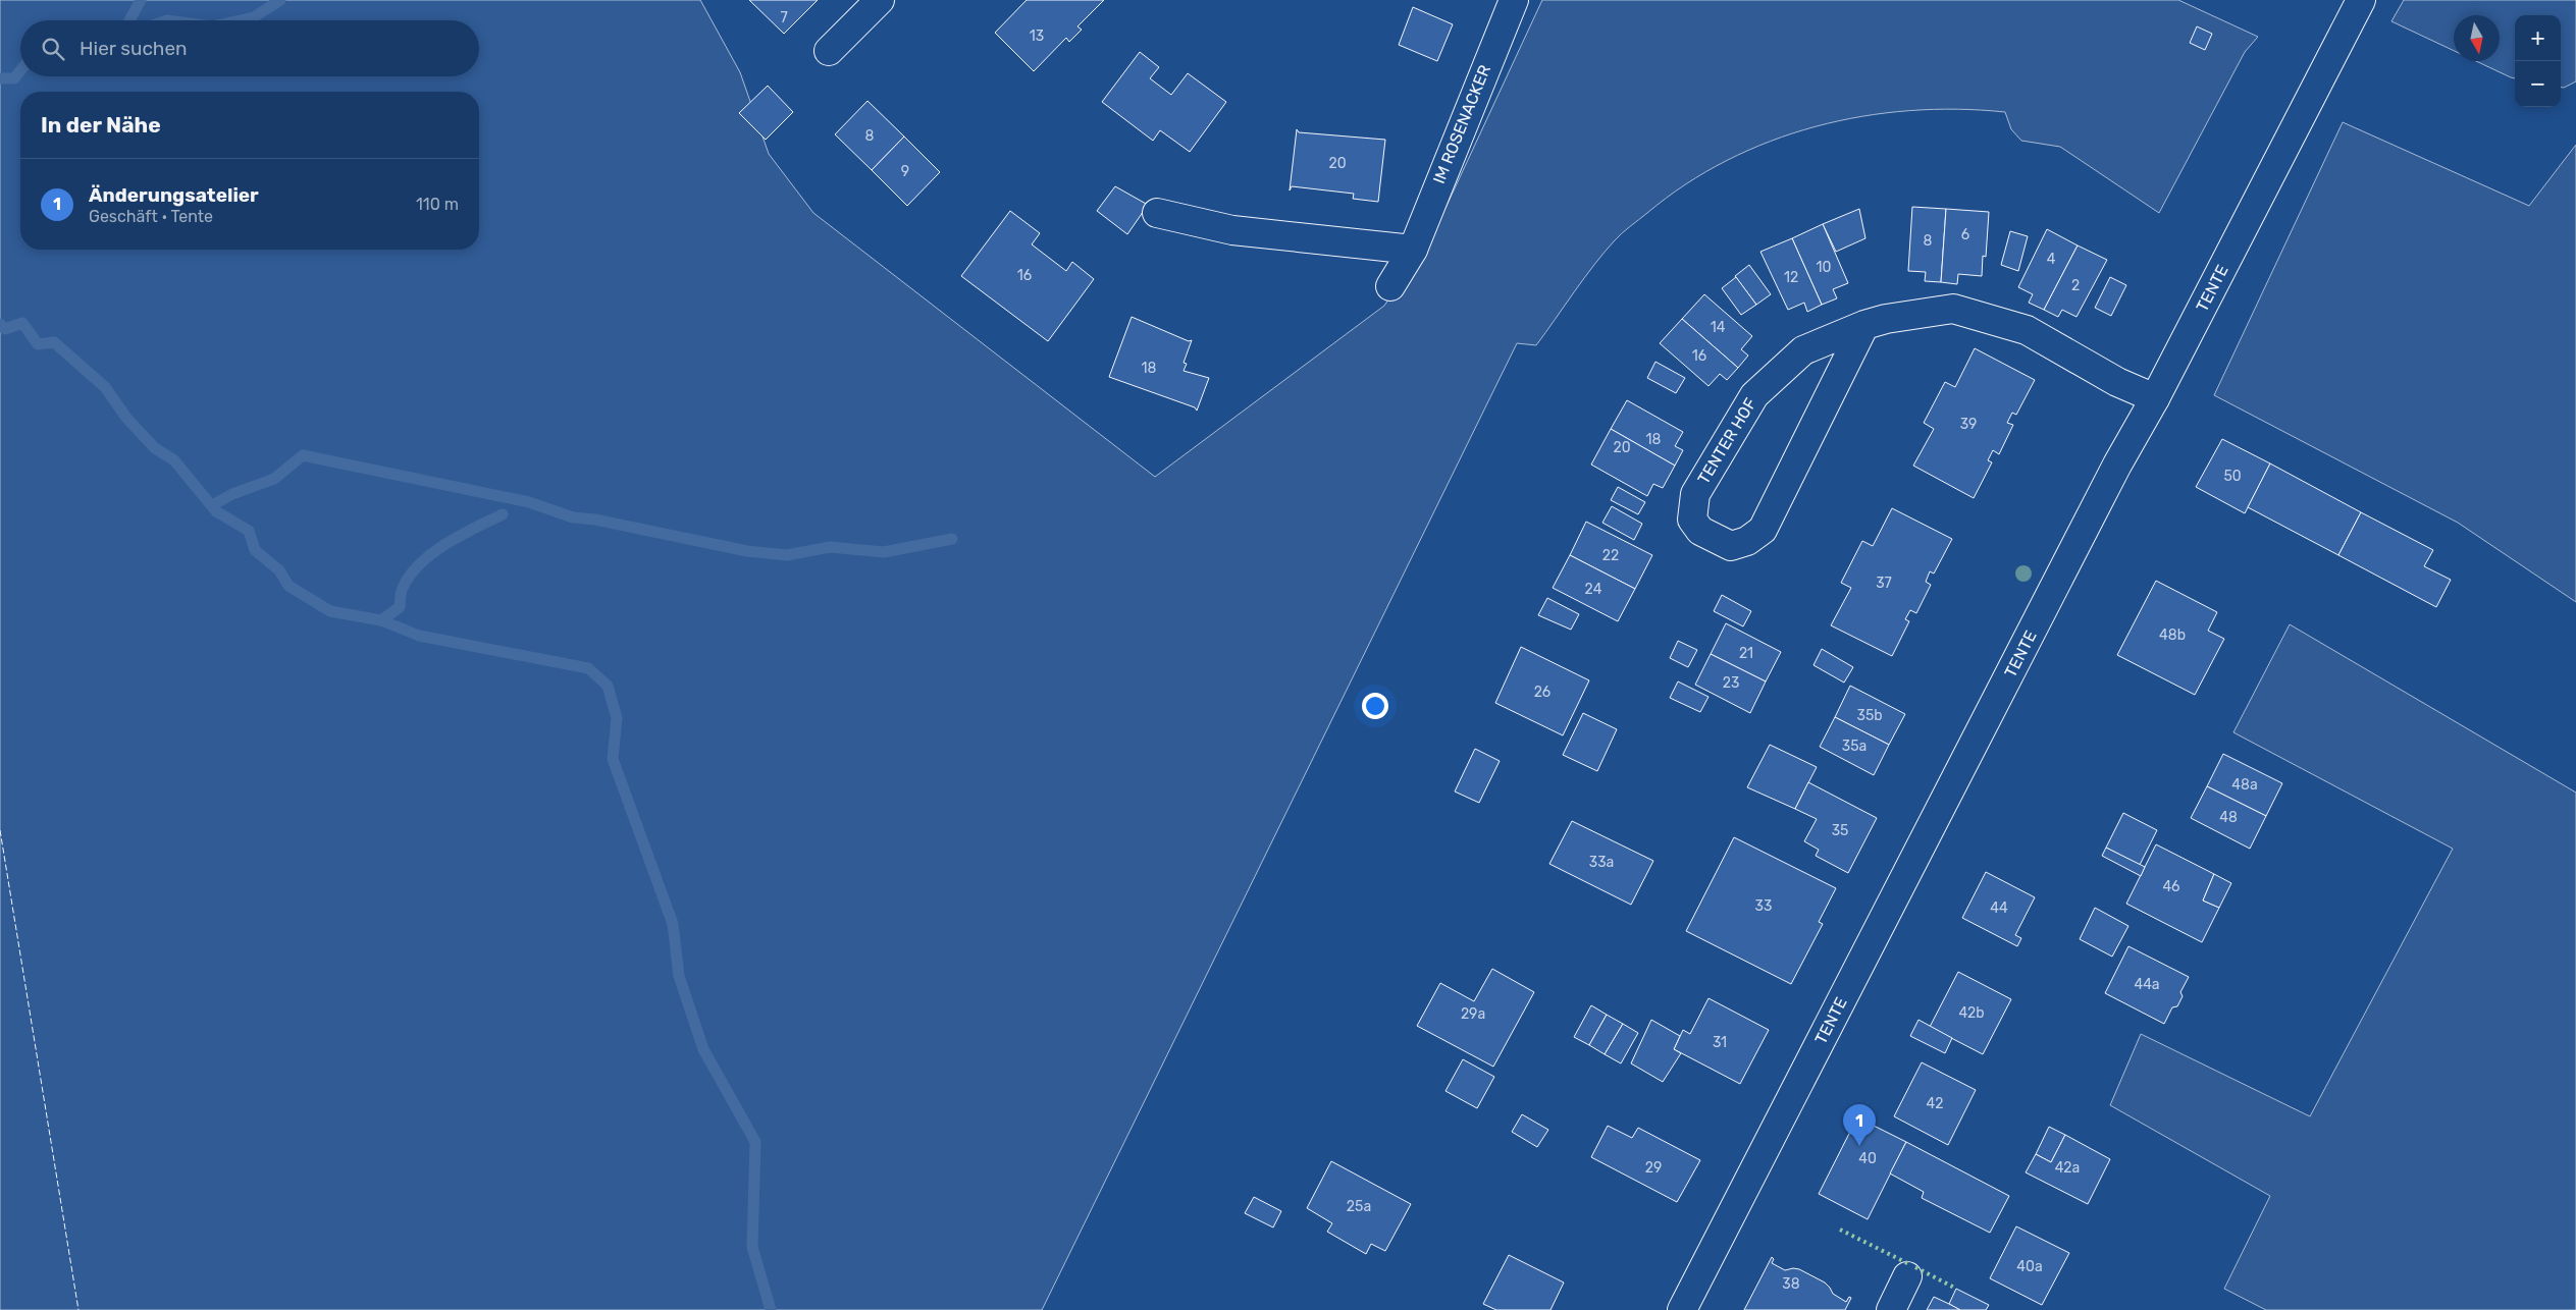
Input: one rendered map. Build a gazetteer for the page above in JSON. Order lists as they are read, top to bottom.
{
  "streets": {
    "street": ["IM ROSENACKER", "TENTE", "TENTER HOF"]
  },
  "crossings": [
    ["TENTE", "TENTER HOF"]
  ],
  "house_numbers": [
    "7",
    "13",
    "8",
    "20",
    "9",
    "6",
    "8",
    "4",
    "10",
    "16",
    "12",
    "2",
    "14",
    "16",
    "18",
    "39",
    "18",
    "20",
    "50",
    "22",
    "37",
    "24",
    "48b",
    "21",
    "23",
    "26",
    "35b",
    "35a",
    "48a",
    "48",
    "35",
    "33a",
    "46",
    "33",
    "44",
    "44a",
    "42b",
    "29a",
    "31",
    "42",
    "40",
    "29",
    "42a",
    "25a",
    "40a",
    "38"
  ],
  "north": "bottom",
  "page": {
    "map_buttons": ["+", "−"],
    "search": "Hier suchen",
    "heading": "In der Nähe",
    "list": [
      {
        "mark": "1",
        "name": "Änderungsatelier",
        "note": "Geschäft · Tente",
        "value": "110 m"
      }
    ],
    "pins": "1"
  }
}
